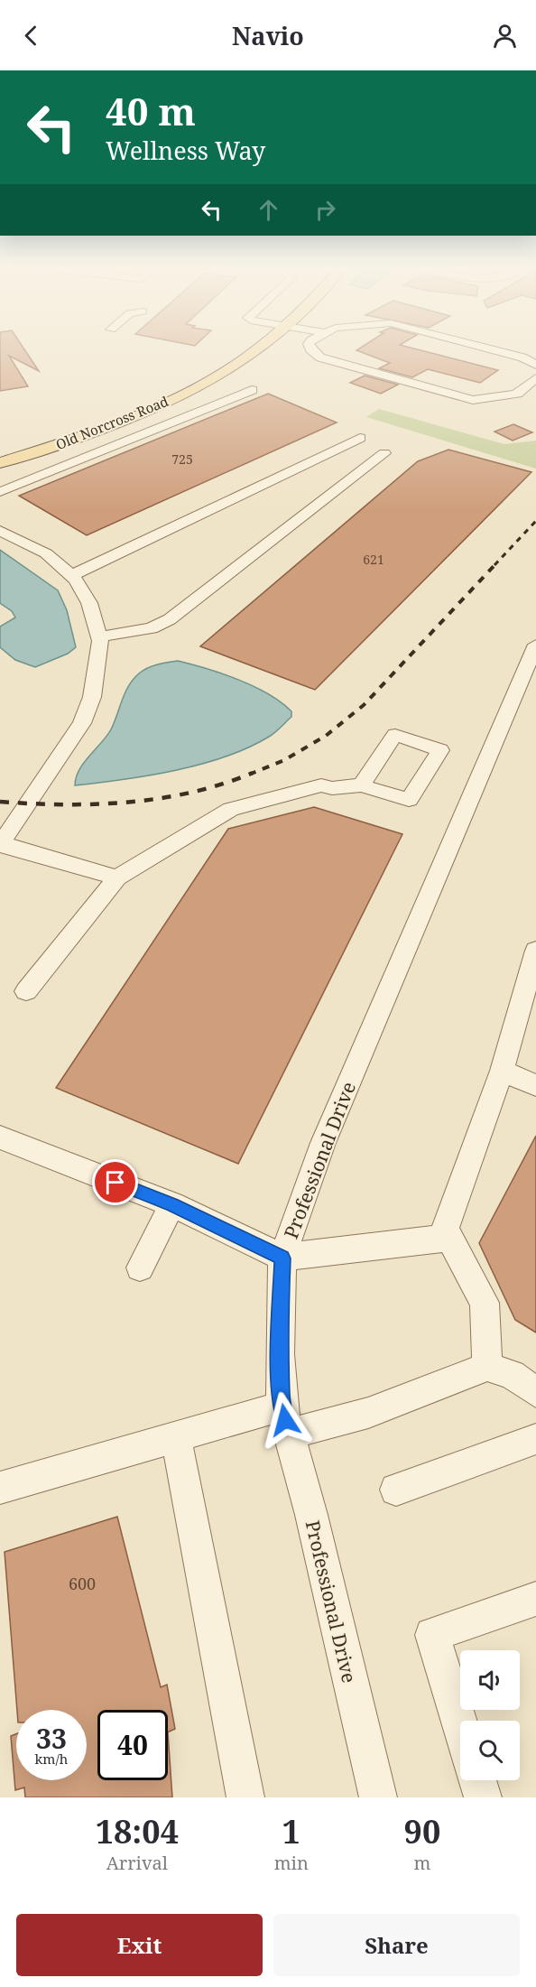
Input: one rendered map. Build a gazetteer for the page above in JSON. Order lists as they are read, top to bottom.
{
  "streets": {
    "main road": ["Old Norcross Road"],
    "street": ["Professional Drive"]
  },
  "house_numbers": ["725", "621", "600"],
  "page": {
    "header": "Navio",
    "turn": ["40 m", "Wellness Way"],
    "speed": "33 km/h",
    "limit": "40",
    "eta": [
      "18:04",
      "Arrival",
      "1",
      "min",
      "90",
      "m"
    ],
    "buttons": ["Exit", "Share"]
  }
}
